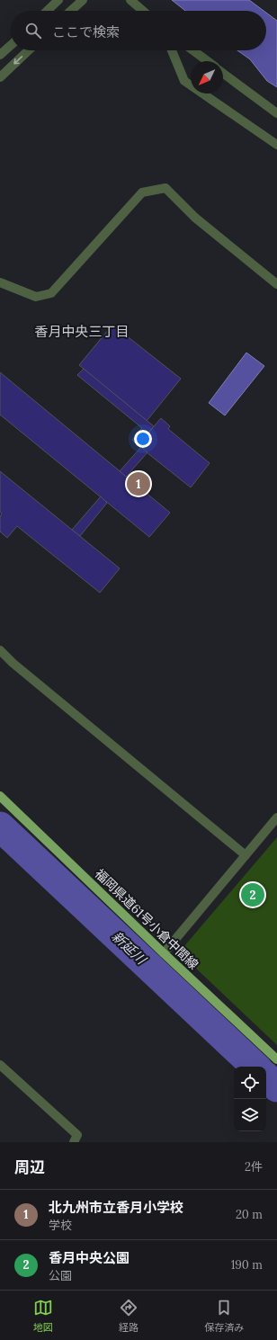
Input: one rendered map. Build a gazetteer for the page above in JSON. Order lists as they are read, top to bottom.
{
  "streets": {
    "main road": ["福岡県道61号小倉中間線"]
  },
  "districts": ["香月中央三丁目"],
  "water": ["新延川"],
  "north": "bottom left",
  "page": {
    "search": "ここで検索",
    "pins": ["1", "2"],
    "heading": ["周辺", "2件"],
    "list": [
      {
        "mark": "1",
        "name": "北九州市立香月小学校",
        "note": "学校",
        "value": "20 m"
      },
      {
        "mark": "2",
        "name": "香月中央公園",
        "note": "公園",
        "value": "190 m"
      }
    ],
    "nav": ["地図", "経路", "保存済み"]
  }
}
